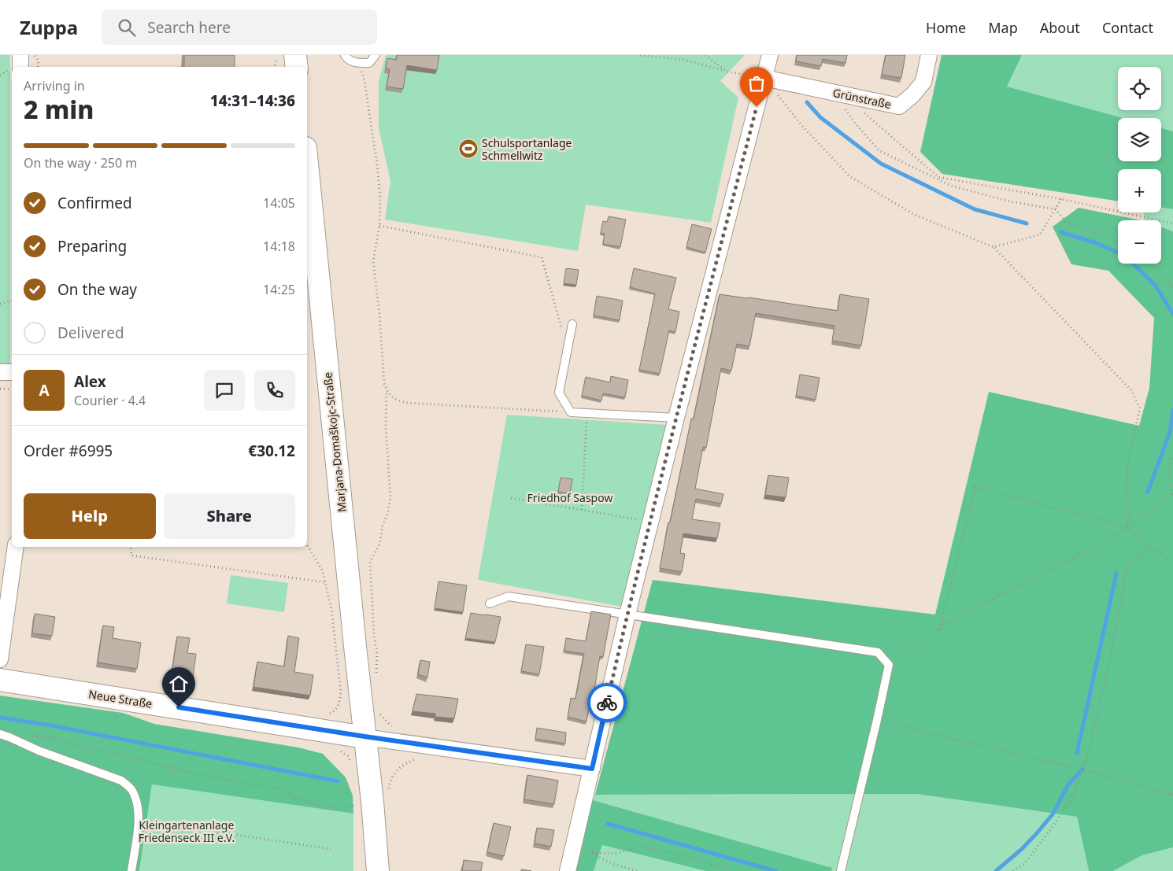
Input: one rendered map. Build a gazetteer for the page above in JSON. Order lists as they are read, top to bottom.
{
  "streets": {
    "street": ["Grünstraße", "Marjana-Domaškojc-Straße", "Neue Straße"]
  },
  "crossings": [
    ["Marjana-Domaškojc-Straße", "Neue Straße"]
  ],
  "parks": ["Friedhof Saspow", "Kleingartenanlage Friedenseck III e.V."],
  "places": {
    "sports": ["Schulsportanlage Schmellwitz"]
  },
  "page": {
    "header": "Zuppa",
    "search": "Search here",
    "nav": [
      "Home",
      "Map",
      "About",
      "Contact"
    ],
    "map_buttons": ["+", "−"],
    "heading": ["2 min", "Arriving in", "14:31–14:36"],
    "panel": [
      "Alex",
      "Courier · 4.4",
      "Order #6995",
      "€30.12"
    ],
    "bar": "On the way · 250 m",
    "list": [
      ["Confirmed", "14:05"],
      ["Preparing", "14:18"],
      ["On the way", "14:25"],
      "Delivered"
    ],
    "round": "A",
    "buttons": ["Help", "Share"]
  }
}
